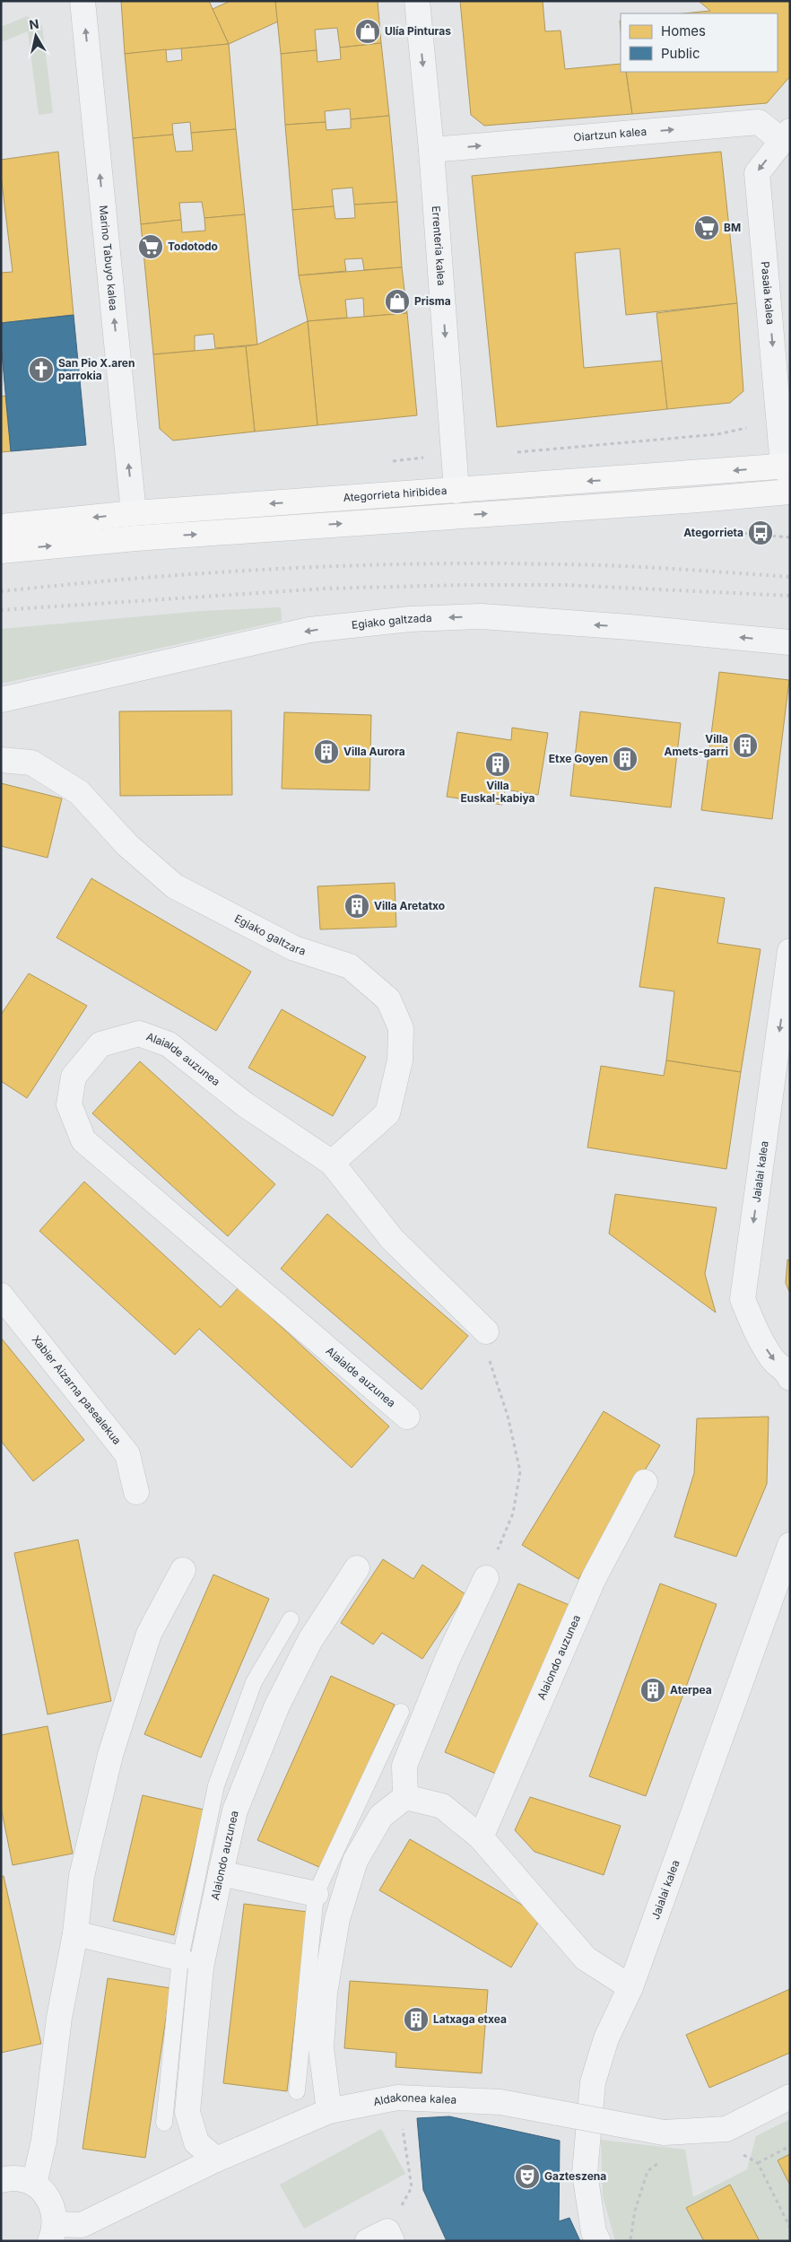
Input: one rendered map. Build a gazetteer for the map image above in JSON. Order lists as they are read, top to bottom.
{
  "streets": {
    "main road": ["Ategorrieta hiribidea"],
    "street": [
      "Oiartzun kalea",
      "Errenteria kalea",
      "Marino Tabuyo kalea",
      "Pasaia kalea",
      "Egiako galtzada",
      "Egiako galtzara",
      "Alaialde auzunea",
      "Jaialai kalea",
      "Xabier Aizarna pasealekua",
      "Alaiondo auzunea",
      "Aldakonea kalea"
    ]
  },
  "crossings": [
    ["Oiartzun kalea", "Errenteria kalea"],
    ["Oiartzun kalea", "Pasaia kalea"],
    ["Errenteria kalea", "Ategorrieta hiribidea"],
    ["Marino Tabuyo kalea", "Ategorrieta hiribidea"],
    ["Pasaia kalea", "Ategorrieta hiribidea"],
    ["Egiako galtzara", "Alaialde auzunea"],
    ["Alaiondo auzunea", "Aldakonea kalea"]
  ],
  "one_way": [
    "Oiartzun kalea",
    "Errenteria kalea",
    "Marino Tabuyo kalea",
    "Pasaia kalea",
    "Egiako galtzada",
    "Jaialai kalea"
  ],
  "places": {
    "shop": ["Ulía Pinturas", "Prisma"],
    "supermarket": ["BM", "Todotodo"],
    "church": ["San Pio X.aren parrokia"],
    "bus stop": ["Ategorrieta"],
    "building": [
      "Villa Amets-garri",
      "Villa Aurora",
      "Etxe Goyen",
      "Villa Euskal-kabiya",
      "Villa Aretatxo",
      "Aterpea",
      "Latxaga etxea"
    ],
    "theatre": ["Gazteszena"]
  },
  "legend": ["Homes", "Public"],
  "north": "top"
}
